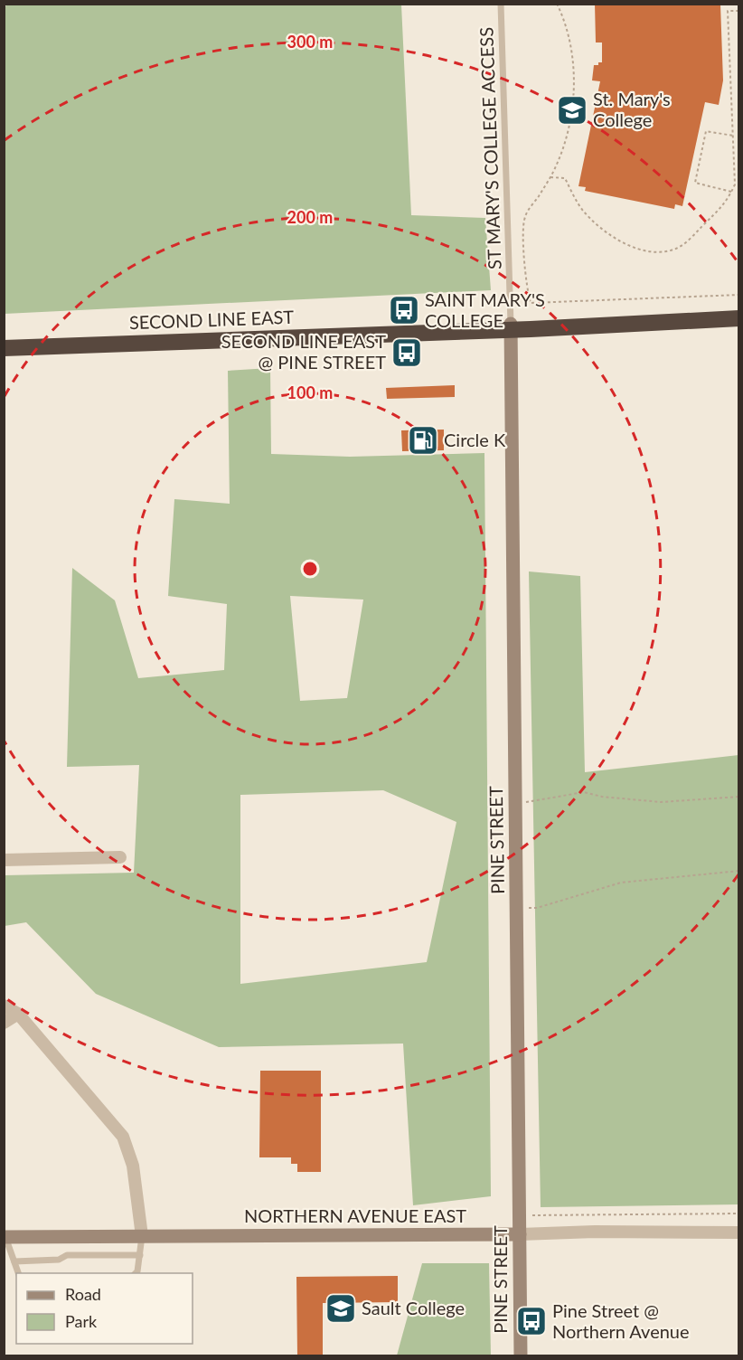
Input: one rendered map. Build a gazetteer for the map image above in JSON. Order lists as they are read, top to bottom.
{
  "streets": {
    "highway": ["SECOND LINE EAST"],
    "street": ["PINE STREET", "NORTHERN AVENUE EAST"],
    "lane": ["ST MARY'S COLLEGE ACCESS"]
  },
  "crossings": [
    ["ST MARY'S COLLEGE ACCESS", "SECOND LINE EAST"],
    ["ST MARY'S COLLEGE ACCESS", "PINE STREET"],
    ["SECOND LINE EAST", "PINE STREET"],
    ["PINE STREET", "NORTHERN AVENUE EAST"]
  ],
  "places": {
    "school or university": ["St. Mary's College", "Sault College"],
    "bus stop": ["SAINT MARY'S COLLEGE", "SECOND LINE EAST @ PINE STREET", "Pine Street @ Northern Avenue"],
    "fuel station": ["Circle K"]
  },
  "legend": ["Road", "Park"],
  "rings": ["300 m", "200 m", "100 m"]
}
